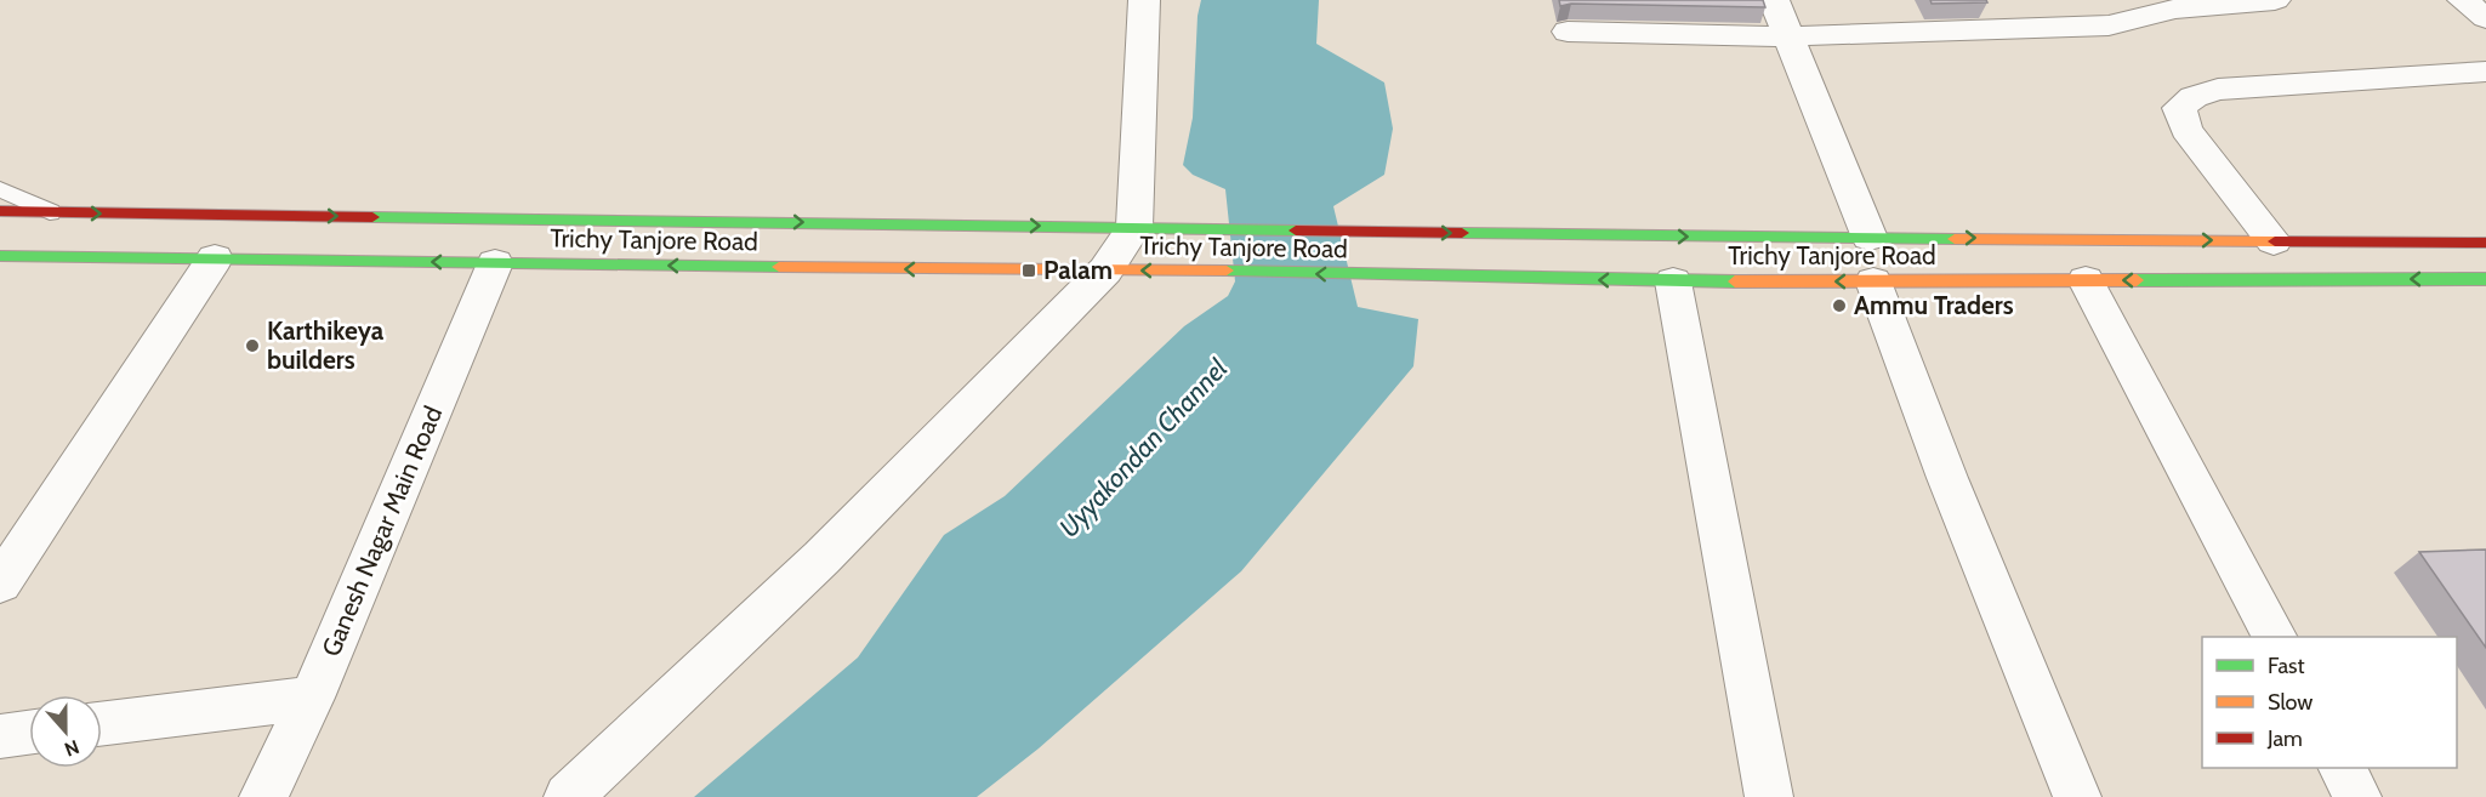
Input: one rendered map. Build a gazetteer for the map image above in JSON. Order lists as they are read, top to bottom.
{
  "streets": {
    "highway": ["Trichy Tanjore Road"],
    "street": ["Ganesh Nagar Main Road"]
  },
  "crossings": [
    ["Trichy Tanjore Road", "Ganesh Nagar Main Road"]
  ],
  "water": ["Uyyakondan Channel"],
  "places": {
    "transit": ["Palam"],
    "other": ["Ammu Traders", "Karthikeya builders"]
  },
  "legend": ["Fast", "Slow", "Jam"],
  "north": "bottom"
}
